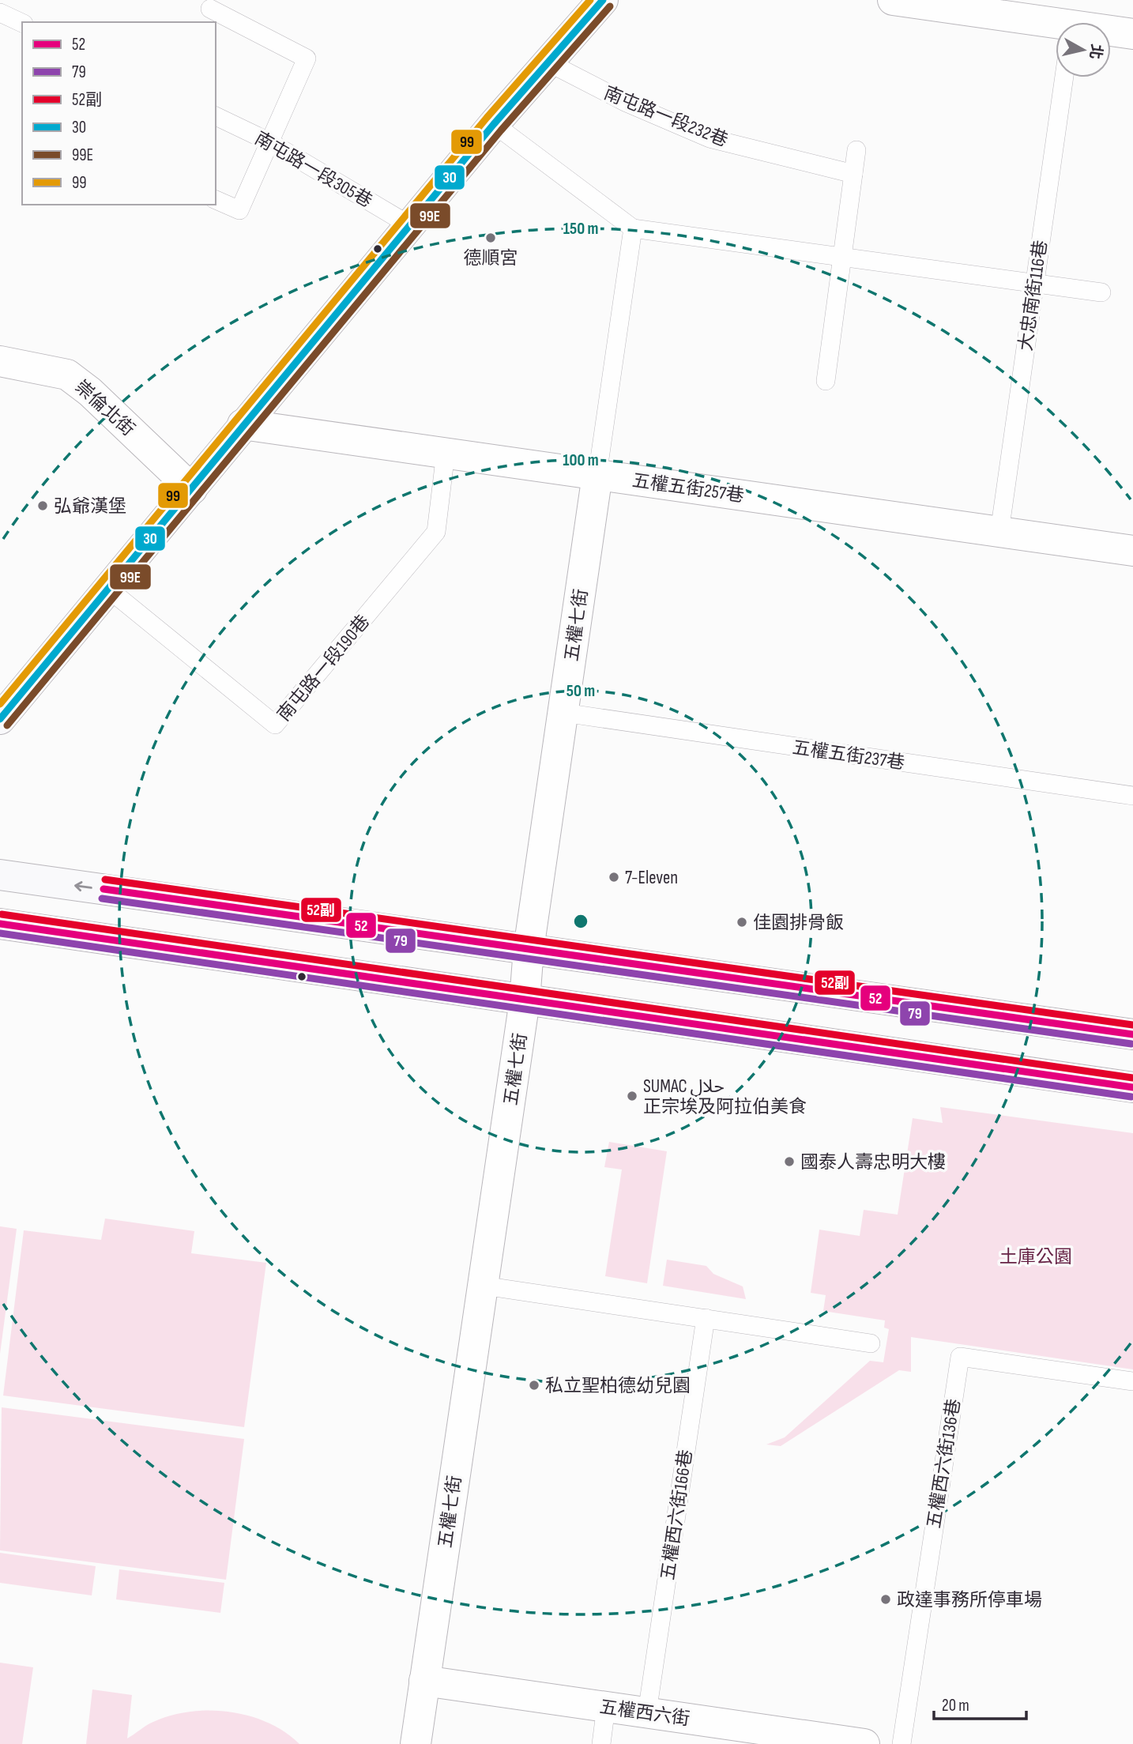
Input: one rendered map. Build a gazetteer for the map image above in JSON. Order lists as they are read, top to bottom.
{
  "streets": {
    "street": [
      "崇倫北街",
      "五權五街257巷",
      "五權七街",
      "五權西六街"
    ],
    "lane": [
      "南屯路一段232巷",
      "南屯路一段305巷",
      "大忠南街116巷",
      "南屯路一段190巷",
      "五權五街237巷",
      "五權西六街136巷",
      "五權西六街166巷"
    ]
  },
  "crossings": [
    ["大忠南街116巷", "五權五街257巷"],
    ["五權五街257巷", "五權七街"],
    ["五權五街257巷", "南屯路一段190巷"],
    ["五權七街", "五權五街237巷"],
    ["五權七街", "五權西六街"],
    ["五權西六街166巷", "五權西六街"]
  ],
  "parks": ["土庫公園"],
  "places": [
    "德順宮",
    "弘爺漢堡",
    "7-Eleven",
    "佳園排骨飯",
    "SUMAC حلال 正宗埃及阿拉伯美食",
    "國泰人壽忠明大樓",
    "私立聖柏德幼兒園",
    "政達事務所停車場"
  ],
  "lines": [
    "transit line 30",
    "transit line 99",
    "transit line 99E",
    "transit line 52副",
    "transit line 52",
    "transit line 79"
  ],
  "legend": [
    "52",
    "79",
    "52副",
    "30",
    "99E",
    "99"
  ],
  "scale_bar": "20 m",
  "north": "right",
  "rings": ["150 m", "100 m", "50 m"]
}
